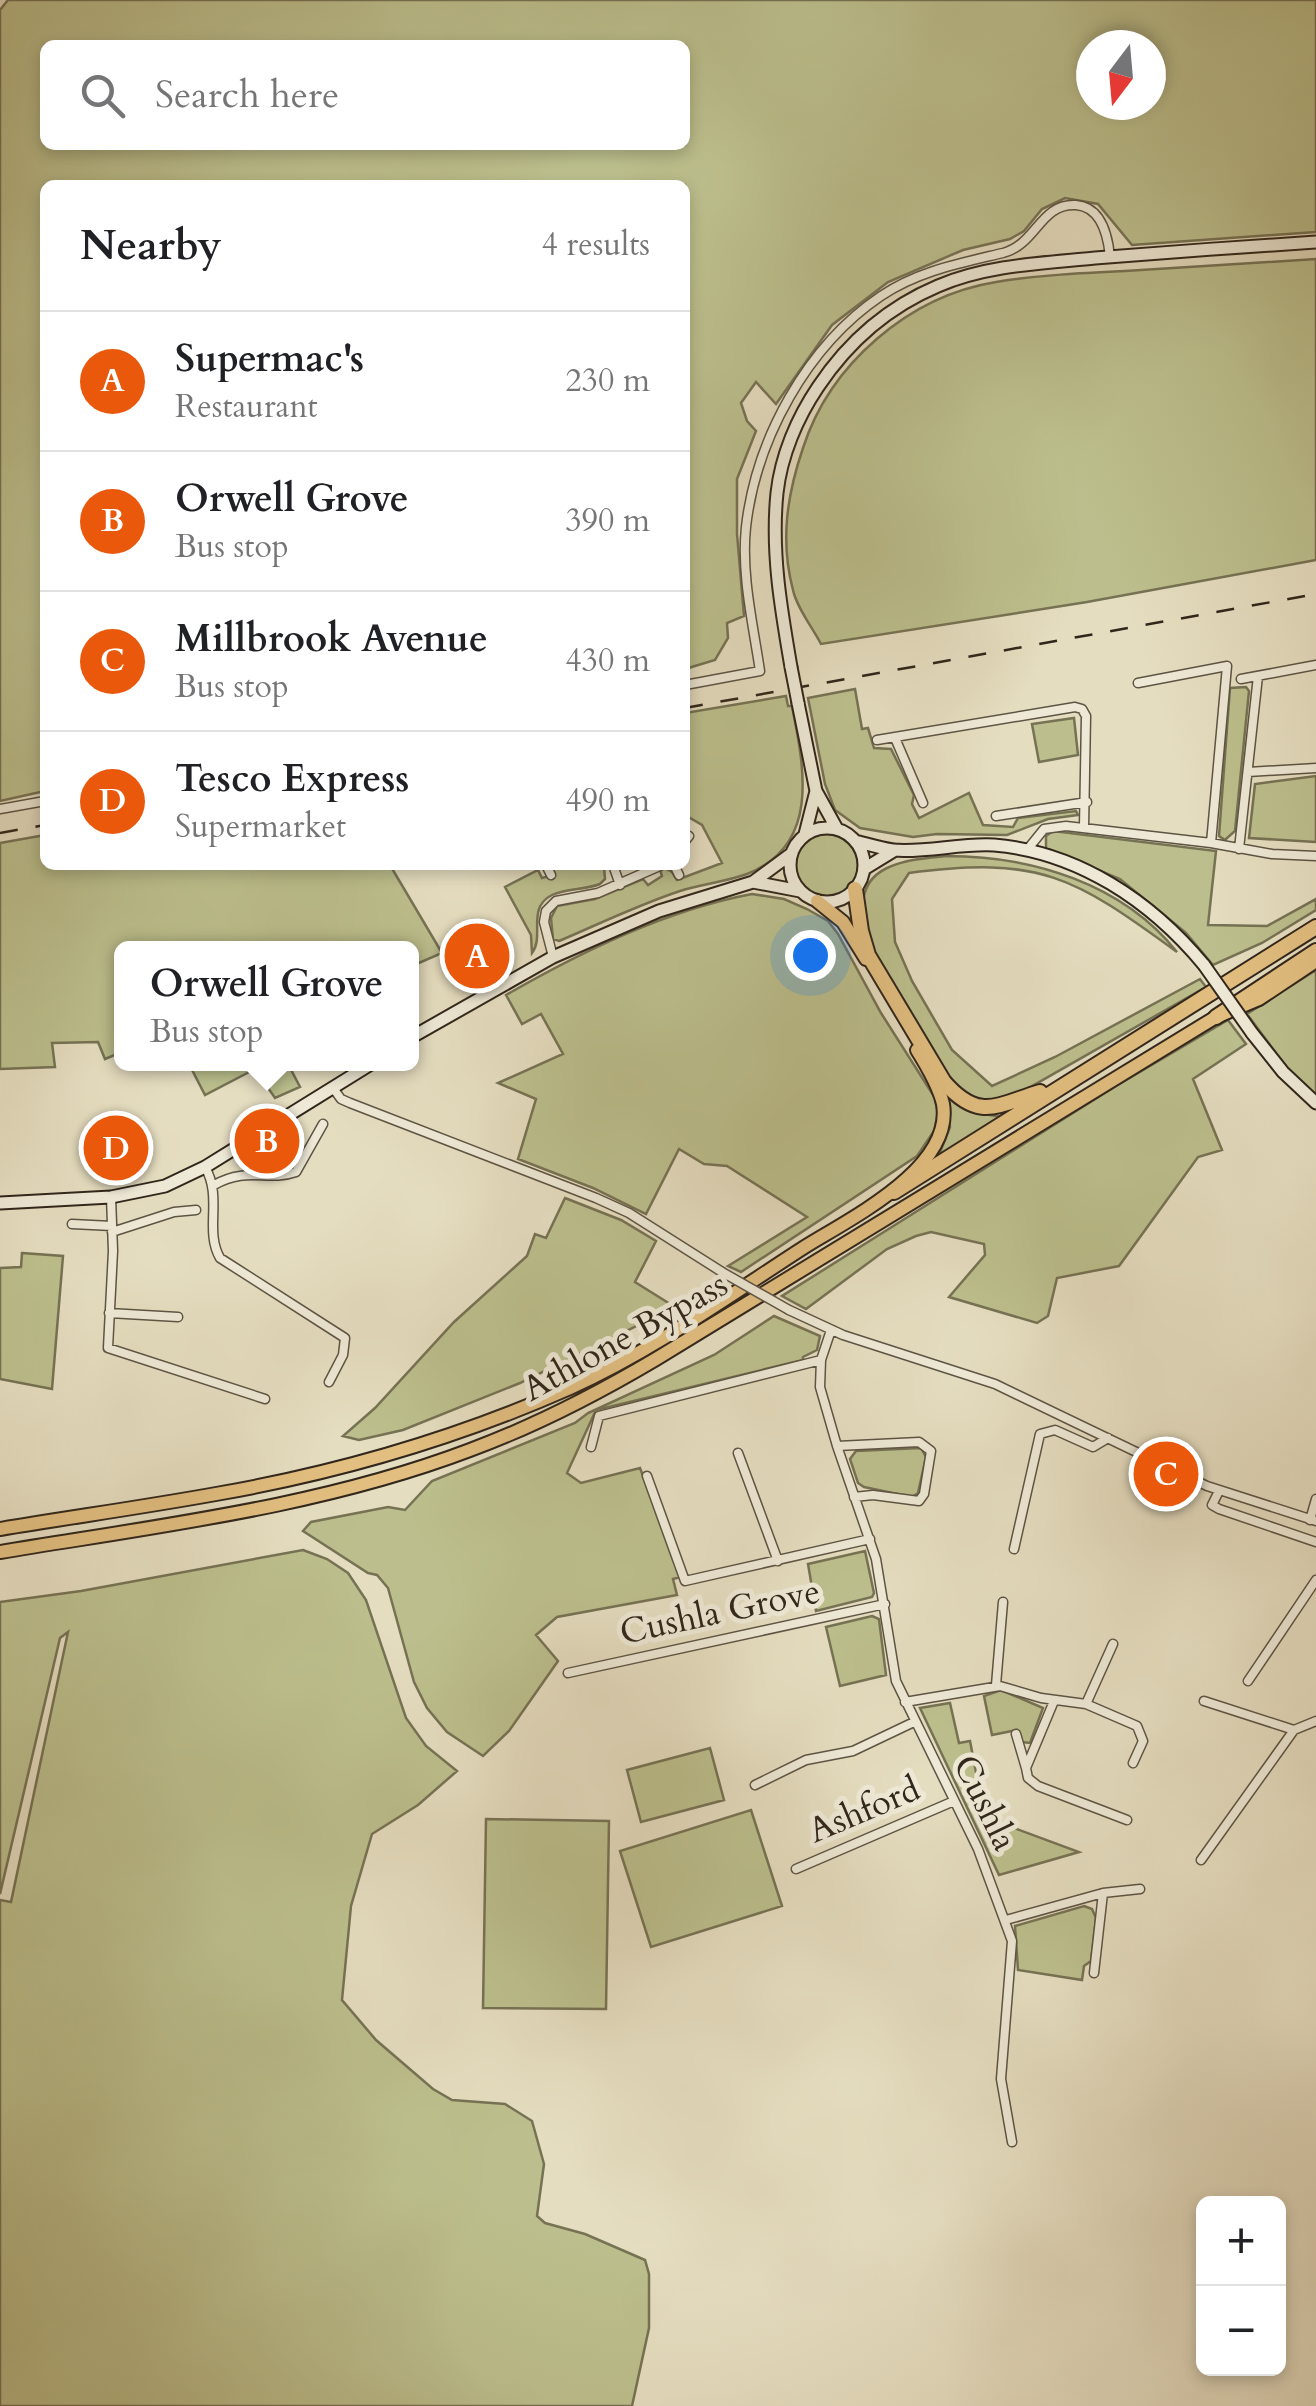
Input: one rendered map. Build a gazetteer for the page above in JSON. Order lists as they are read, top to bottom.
{
  "streets": {
    "highway": ["Athlone Bypass"],
    "street": ["Cushla Grove", "Cushla", "Ashford"]
  },
  "crossings": [
    ["Cushla Grove", "Cushla"],
    ["Cushla", "Ashford"]
  ],
  "north": "bottom",
  "page": {
    "search": "Search here",
    "heading": ["Nearby", "4 results"],
    "list": [
      {
        "mark": "A",
        "name": "Supermac's",
        "note": "Restaurant",
        "value": "230 m"
      },
      {
        "mark": "B",
        "name": "Orwell Grove",
        "note": "Bus stop",
        "value": "390 m"
      },
      {
        "mark": "C",
        "name": "Millbrook Avenue",
        "note": "Bus stop",
        "value": "430 m"
      },
      {
        "mark": "D",
        "name": "Tesco Express",
        "note": "Supermarket",
        "value": "490 m"
      }
    ],
    "pins": [
      "A",
      "B",
      "D",
      "C"
    ],
    "popup": ["Orwell Grove", "Bus stop"],
    "map_buttons": ["+", "−"]
  }
}
